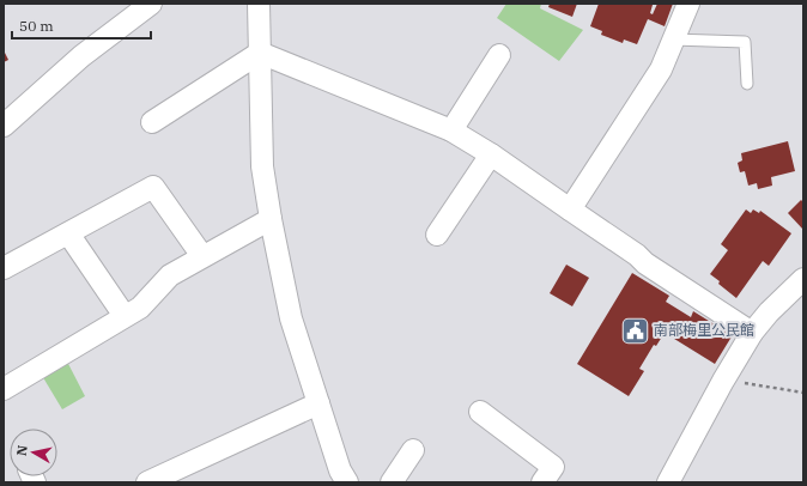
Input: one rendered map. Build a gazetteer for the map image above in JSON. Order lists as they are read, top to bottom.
{
  "places": {
    "public building": ["南部梅里公民館"]
  },
  "scale_bar": "50 m",
  "north": "left"
}
